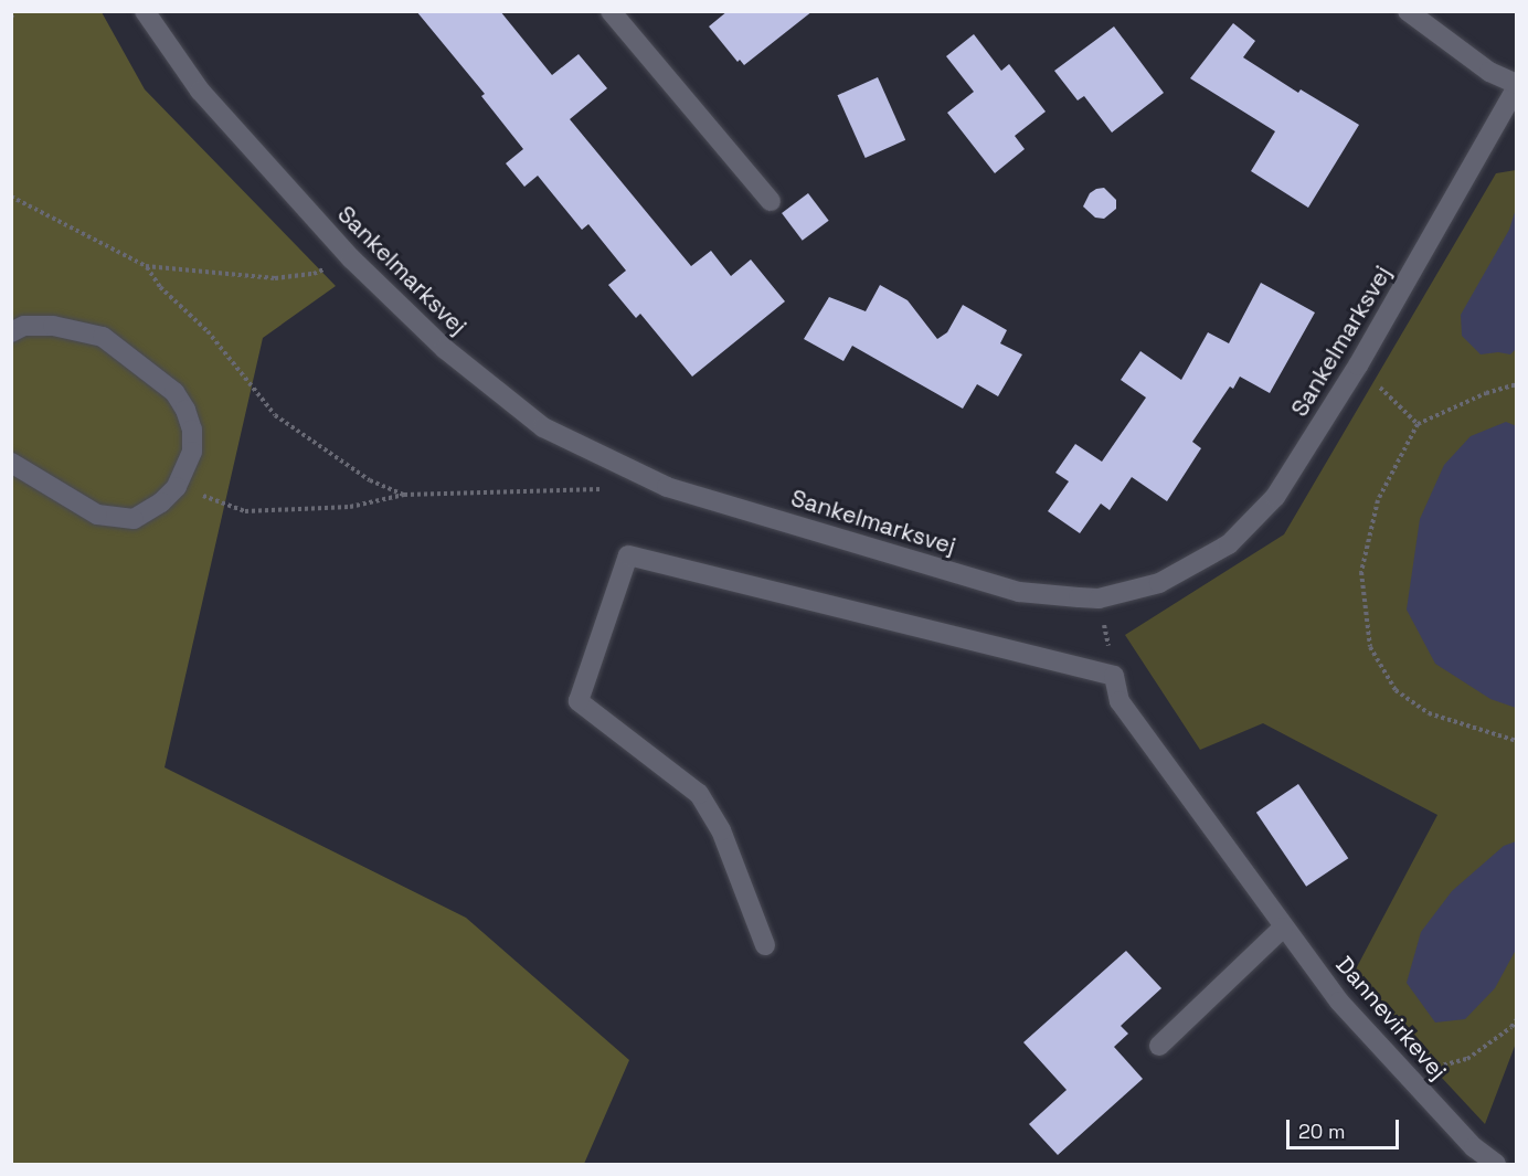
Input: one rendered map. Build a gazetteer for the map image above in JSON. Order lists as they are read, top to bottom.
{
  "streets": {
    "street": ["Sankelmarksvej", "Dannevirkevej"]
  },
  "scale_bar": "20 m"
}
